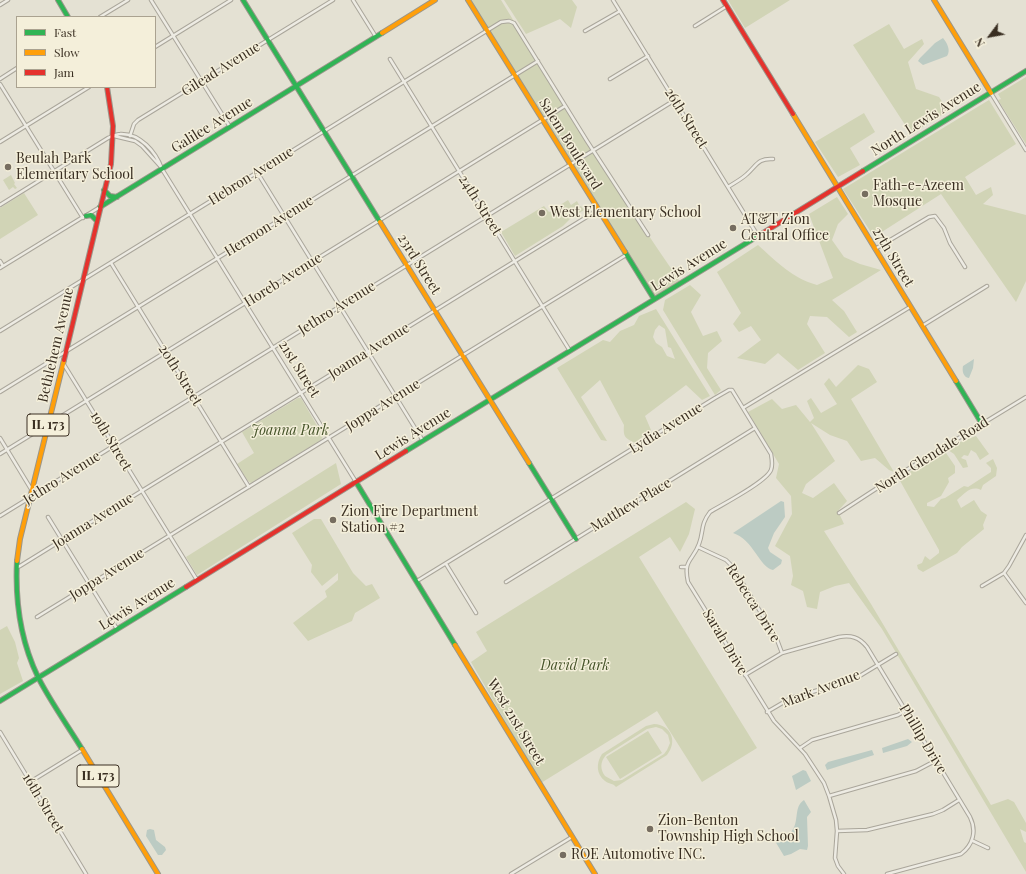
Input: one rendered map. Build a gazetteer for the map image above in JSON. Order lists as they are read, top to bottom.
{
  "streets": {
    "street": [
      "Gilead Avenue",
      "26th Street",
      "North Lewis Avenue",
      "Galilee Avenue",
      "Salem Boulevard",
      "Hebron Avenue",
      "24th Street",
      "Hermon Avenue",
      "27th Street",
      "23rd Street",
      "Lewis Avenue",
      "Horeb Avenue",
      "Jethro Avenue",
      "Bethlehem Avenue",
      "Joanna Avenue",
      "21st Street",
      "20th Street",
      "Joppa Avenue",
      "IL 173",
      "Lydia Avenue",
      "19th Street",
      "North Glendale Road",
      "Matthew Place",
      "Rebecca Drive",
      "Sarah Drive",
      "Mark Avenue",
      "West 21st Street",
      "Phillip Drive",
      "16th Street"
    ]
  },
  "crossings": [
    ["Gilead Avenue", "23rd Street"],
    ["Gilead Avenue", "21st Street"],
    ["26th Street", "Lewis Avenue"],
    ["26th Street", "Jethro Avenue"],
    ["North Lewis Avenue", "27th Street"],
    ["North Lewis Avenue", "Lewis Avenue"],
    ["Galilee Avenue", "23rd Street"],
    ["Galilee Avenue", "Bethlehem Avenue"],
    ["Galilee Avenue", "21st Street"],
    ["Salem Boulevard", "Hebron Avenue"],
    ["Salem Boulevard", "Hermon Avenue"],
    ["Salem Boulevard", "Lewis Avenue"],
    ["Salem Boulevard", "Horeb Avenue"],
    ["Salem Boulevard", "Jethro Avenue"],
    ["Salem Boulevard", "Joanna Avenue"],
    ["Salem Boulevard", "Joppa Avenue"],
    ["Hebron Avenue", "24th Street"],
    ["Hebron Avenue", "23rd Street"],
    ["Hebron Avenue", "Bethlehem Avenue"],
    ["Hebron Avenue", "21st Street"],
    ["Hebron Avenue", "20th Street"],
    ["24th Street", "Hermon Avenue"],
    ["24th Street", "Lewis Avenue"],
    ["24th Street", "Horeb Avenue"],
    ["24th Street", "Jethro Avenue"],
    ["24th Street", "Joanna Avenue"],
    ["24th Street", "Joppa Avenue"],
    ["Hermon Avenue", "23rd Street"],
    ["Hermon Avenue", "Bethlehem Avenue"],
    ["Hermon Avenue", "21st Street"],
    ["Hermon Avenue", "20th Street"],
    ["27th Street", "Lewis Avenue"],
    ["27th Street", "North Glendale Road"],
    ["23rd Street", "Lewis Avenue"],
    ["23rd Street", "Horeb Avenue"],
    ["23rd Street", "Jethro Avenue"],
    ["23rd Street", "Joanna Avenue"],
    ["23rd Street", "Joppa Avenue"],
    ["23rd Street", "Lydia Avenue"],
    ["23rd Street", "Matthew Place"],
    ["Lewis Avenue", "Bethlehem Avenue"],
    ["Lewis Avenue", "21st Street"],
    ["Lewis Avenue", "IL 173"],
    ["Lewis Avenue", "19th Street"],
    ["Horeb Avenue", "Bethlehem Avenue"],
    ["Horeb Avenue", "21st Street"],
    ["Horeb Avenue", "20th Street"],
    ["Horeb Avenue", "19th Street"],
    ["Jethro Avenue", "Bethlehem Avenue"],
    ["Jethro Avenue", "21st Street"],
    ["Jethro Avenue", "20th Street"],
    ["Jethro Avenue", "19th Street"],
    ["Bethlehem Avenue", "Joanna Avenue"],
    ["Bethlehem Avenue", "21st Street"],
    ["Bethlehem Avenue", "IL 173"],
    ["Bethlehem Avenue", "19th Street"],
    ["Joanna Avenue", "21st Street"],
    ["Joanna Avenue", "20th Street"],
    ["Joanna Avenue", "19th Street"],
    ["21st Street", "Joppa Avenue"],
    ["21st Street", "Lydia Avenue"],
    ["21st Street", "West 21st Street"],
    ["20th Street", "Joppa Avenue"],
    ["Joppa Avenue", "19th Street"],
    ["Lydia Avenue", "West 21st Street"],
    ["Rebecca Drive", "Phillip Drive"],
    ["Sarah Drive", "Mark Avenue"],
    ["Mark Avenue", "Phillip Drive"]
  ],
  "parks": ["Joanna Park", "David Park"],
  "places": [
    "Beulah Park Elementary School",
    "Fath-e-Azeem Mosque",
    "West Elementary School",
    "AT&T Zion Central Office",
    "Zion Fire Department Station #2",
    "Zion-Benton Township High School",
    "ROE Automotive INC."
  ],
  "legend": ["Fast", "Slow", "Jam"],
  "north": "bottom left"
}
